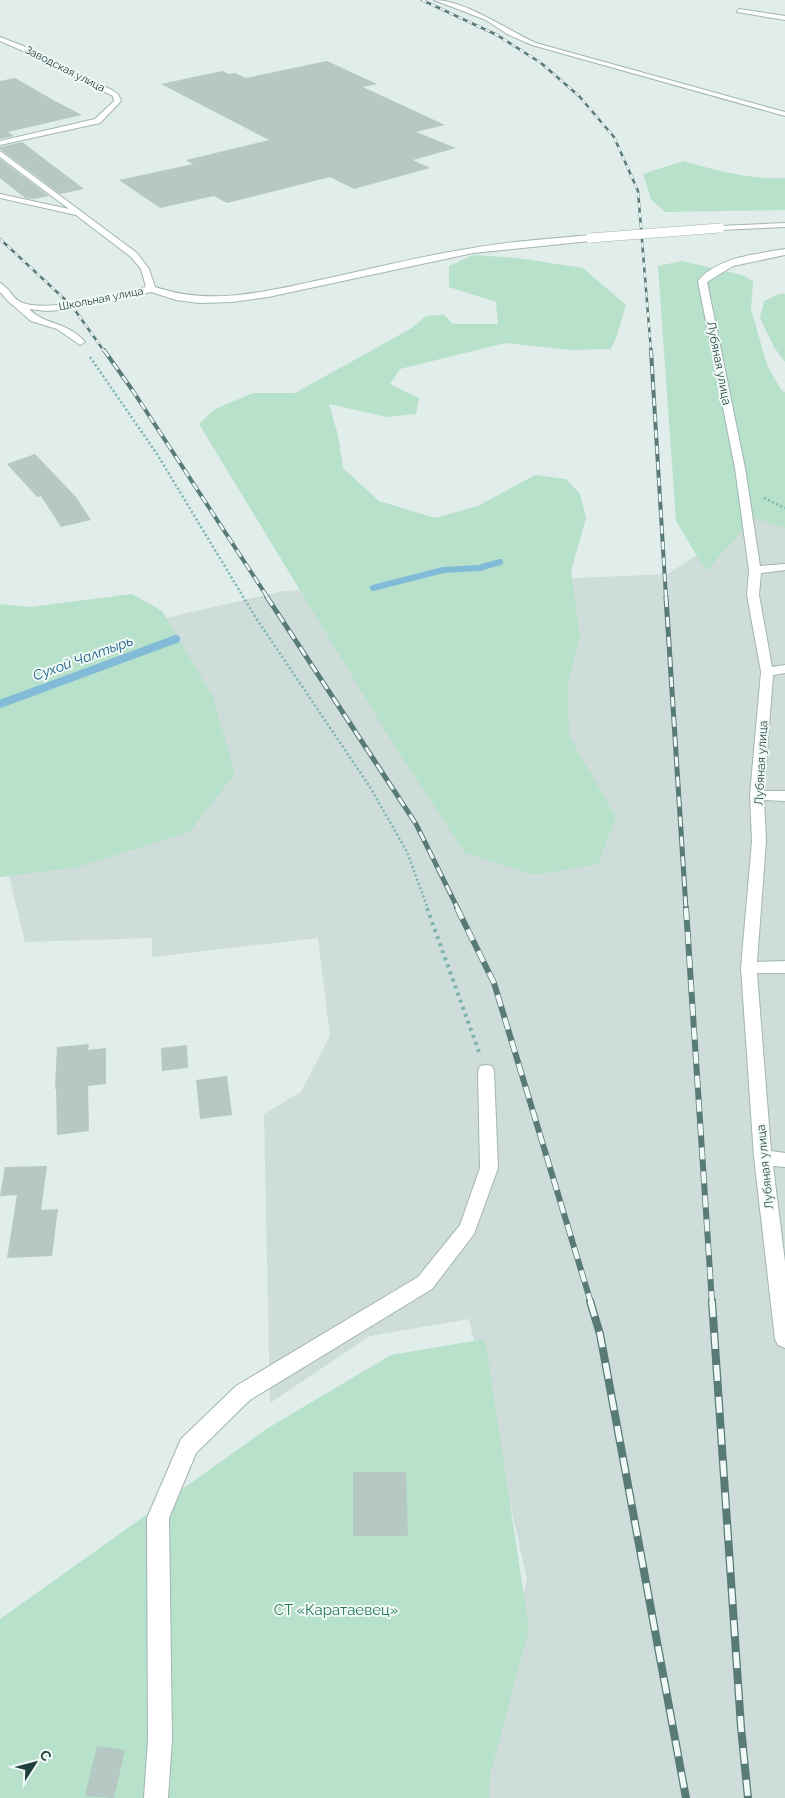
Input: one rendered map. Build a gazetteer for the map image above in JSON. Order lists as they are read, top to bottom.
{
  "streets": {
    "street": ["Заводская улица", "Школьная улица", "Лубяная улица"]
  },
  "water": ["Сухой Чалтырь"],
  "parks": ["СТ «Каратаевец»"],
  "north": "top right"
}
